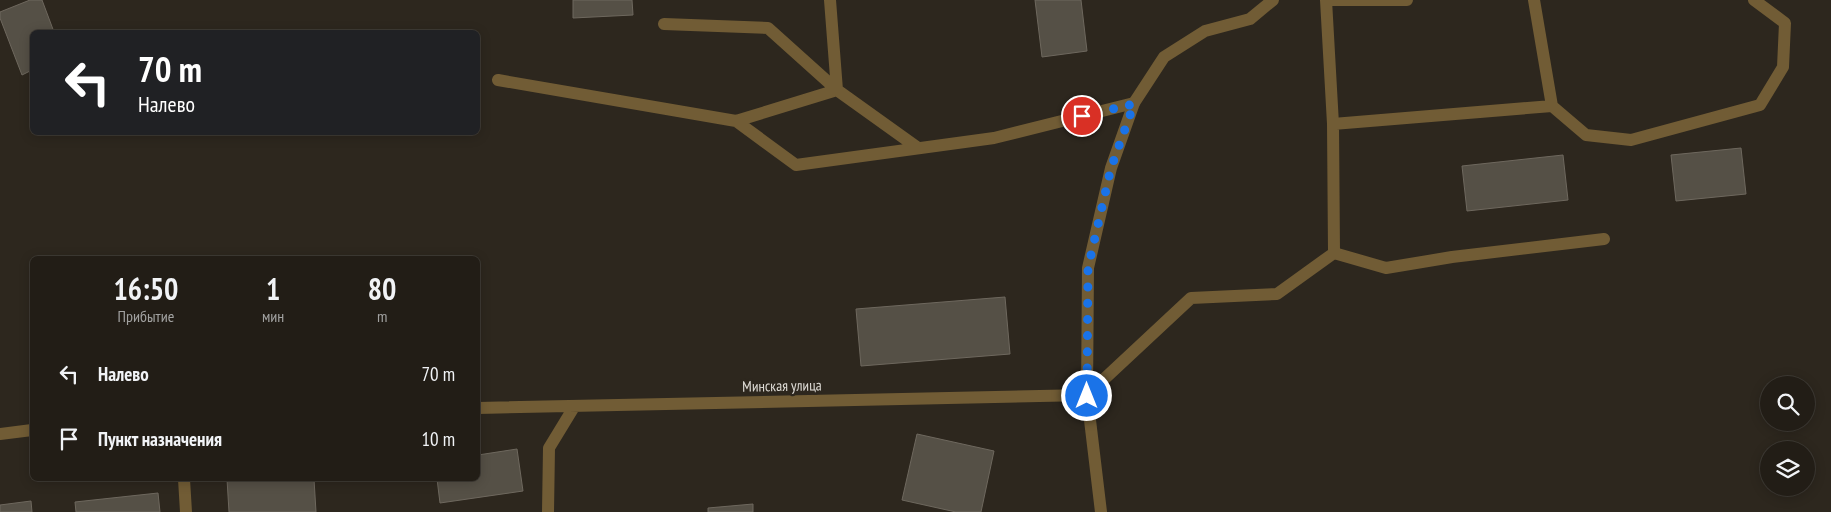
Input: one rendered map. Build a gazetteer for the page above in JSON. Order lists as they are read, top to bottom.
{
  "streets": {
    "street": ["Минская улица"]
  },
  "page": {
    "turn": ["70 m", "Налево"],
    "eta": [
      "16:50",
      "Прибытие",
      "1",
      "мин",
      "80",
      "m"
    ],
    "list": [
      {
        "name": "Налево",
        "value": "70 m"
      },
      {
        "name": "Пункт назначения",
        "value": "10 m"
      }
    ]
  }
}
